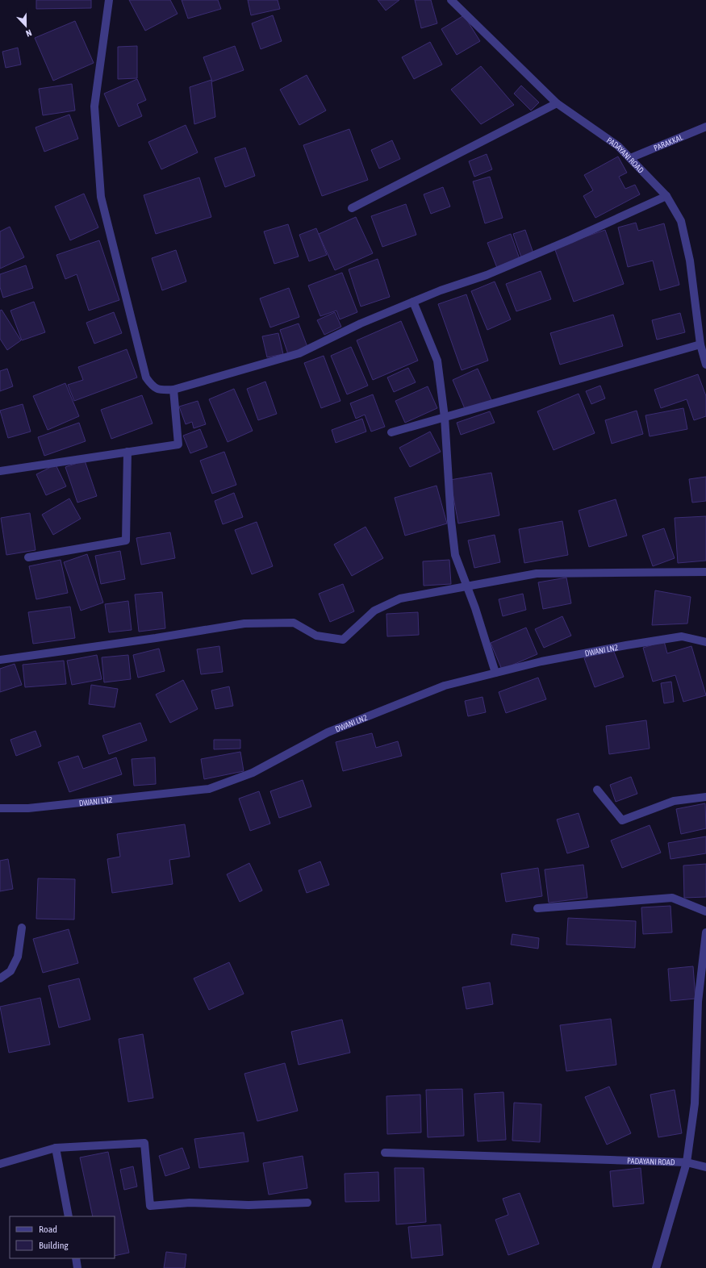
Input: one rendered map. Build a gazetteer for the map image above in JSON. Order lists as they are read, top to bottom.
{
  "streets": {
    "street": ["PARAKKAL", "PADAYANI ROAD", "DWANI LN2"]
  },
  "crossings": [
    ["PARAKKAL", "PADAYANI ROAD"]
  ],
  "legend": ["Road", "Building"],
  "north": "bottom"
}
